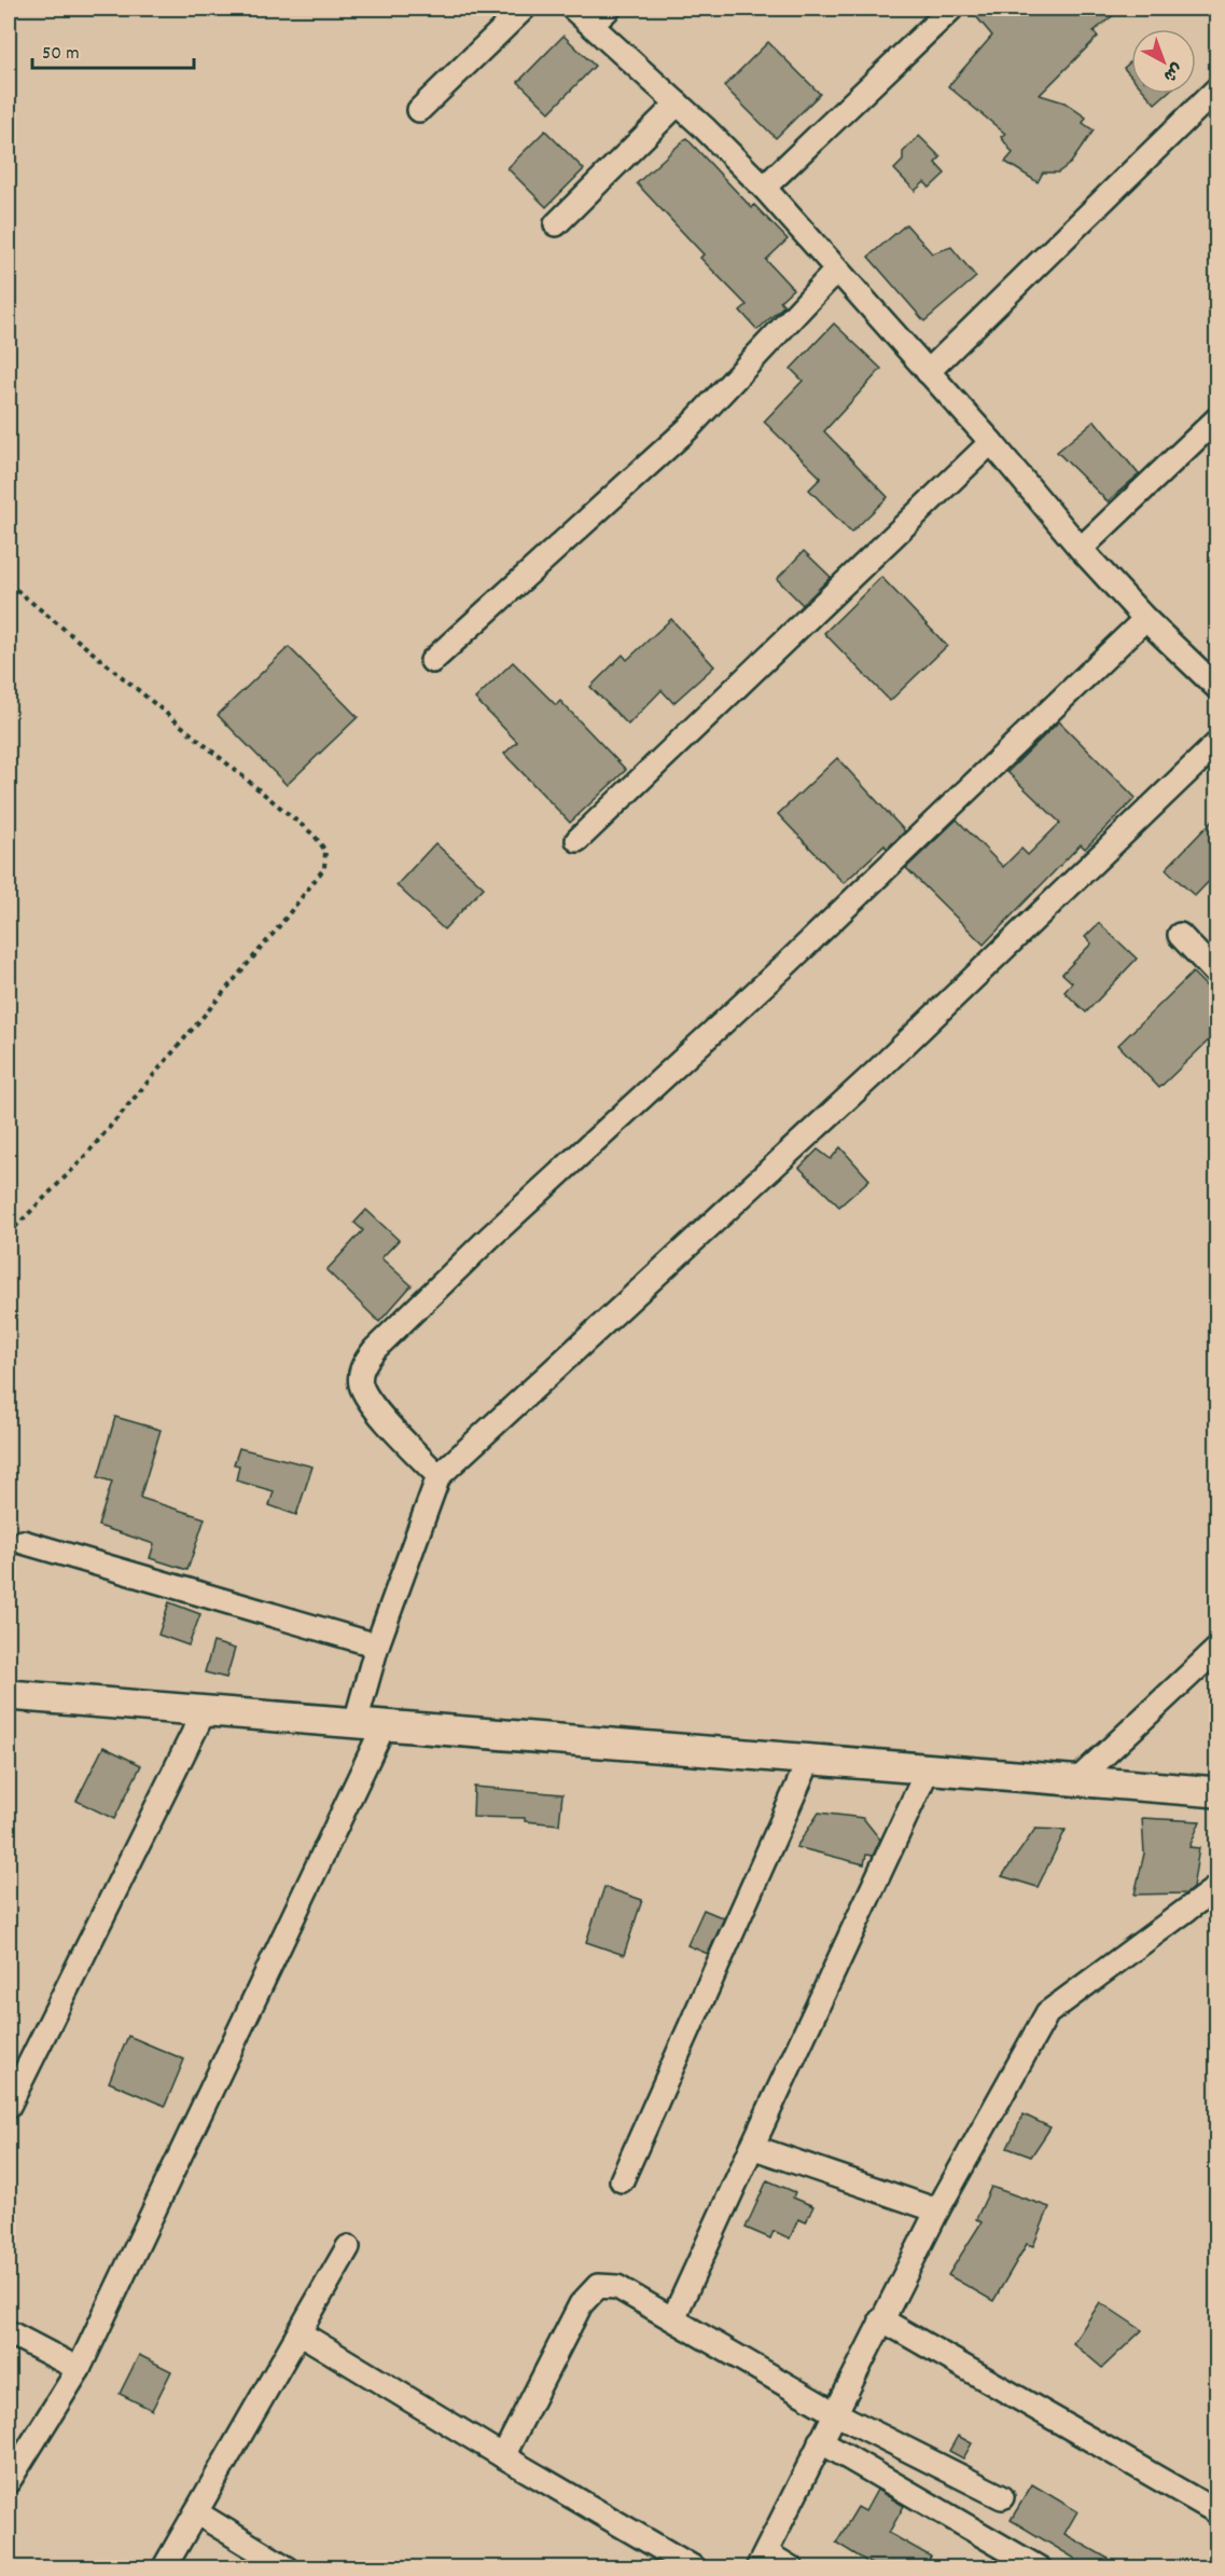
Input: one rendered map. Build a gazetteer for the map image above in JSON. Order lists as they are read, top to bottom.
{
  "scale_bar": "50 m",
  "north": "bottom right"
}
